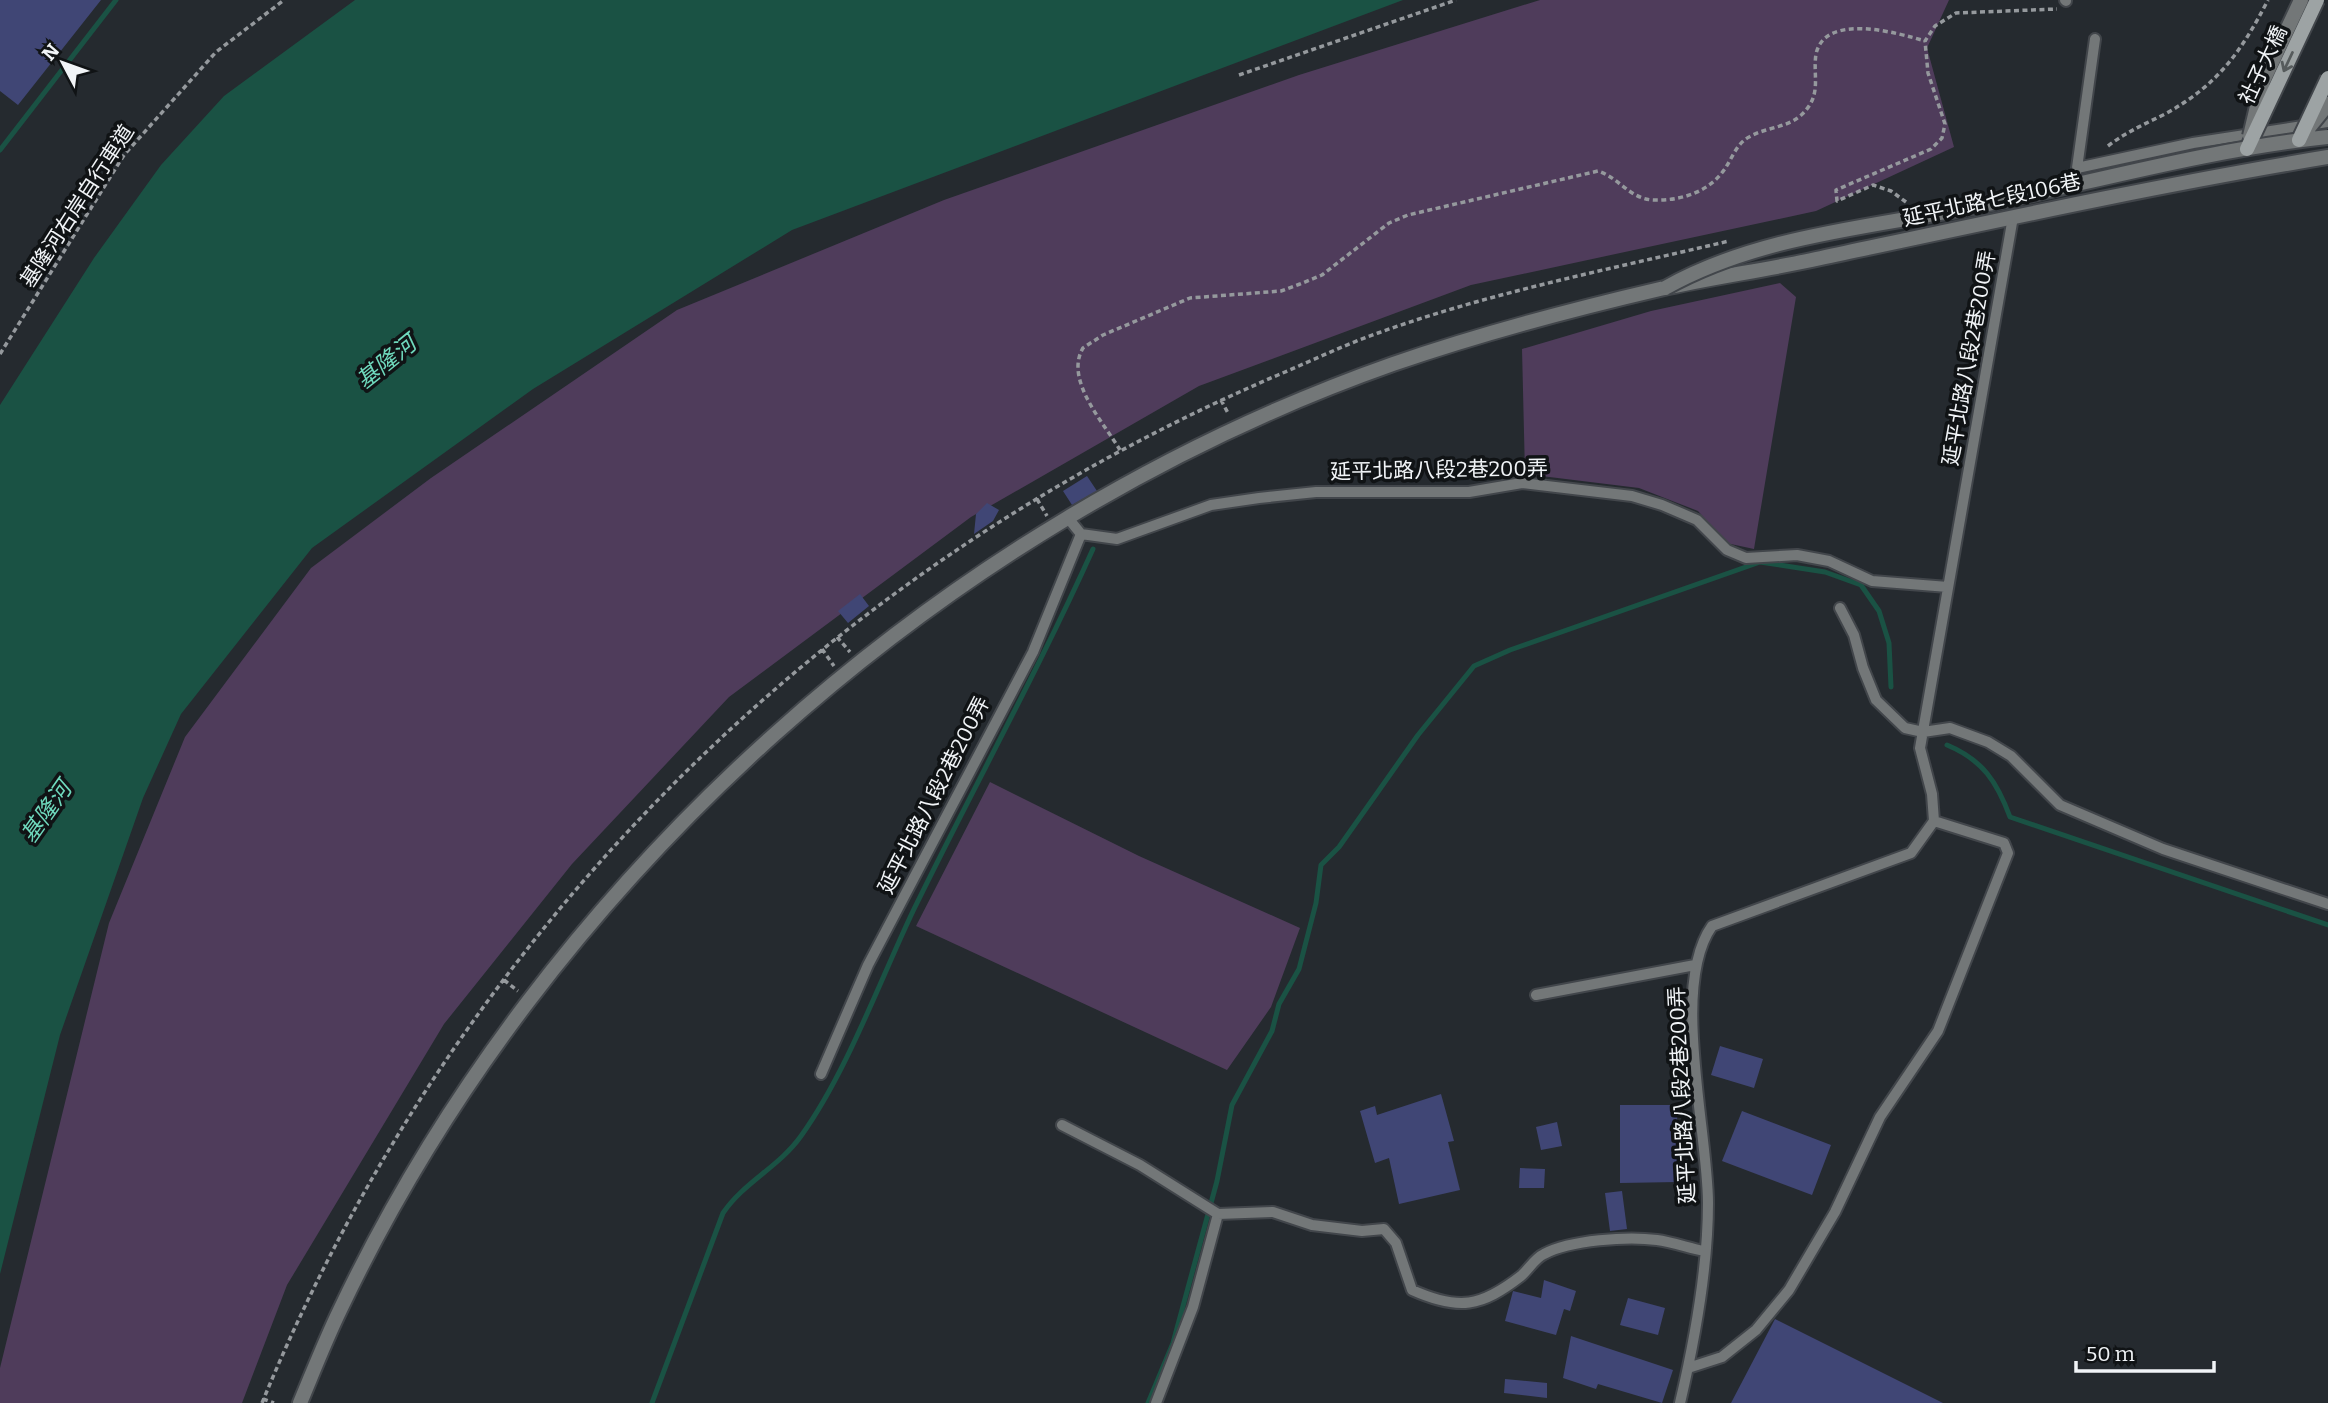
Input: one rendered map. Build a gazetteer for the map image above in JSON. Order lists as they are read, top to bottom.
{
  "streets": {
    "street": ["社子大橋", "延平北路七段106巷"],
    "lane": ["延平北路八段2巷200弄"],
    "path": ["基隆河右岸自行車道"]
  },
  "crossings": [
    ["延平北路七段106巷", "延平北路八段2巷200弄"]
  ],
  "water": ["基隆河"],
  "scale_bar": "50 m",
  "north": "top left"
}
